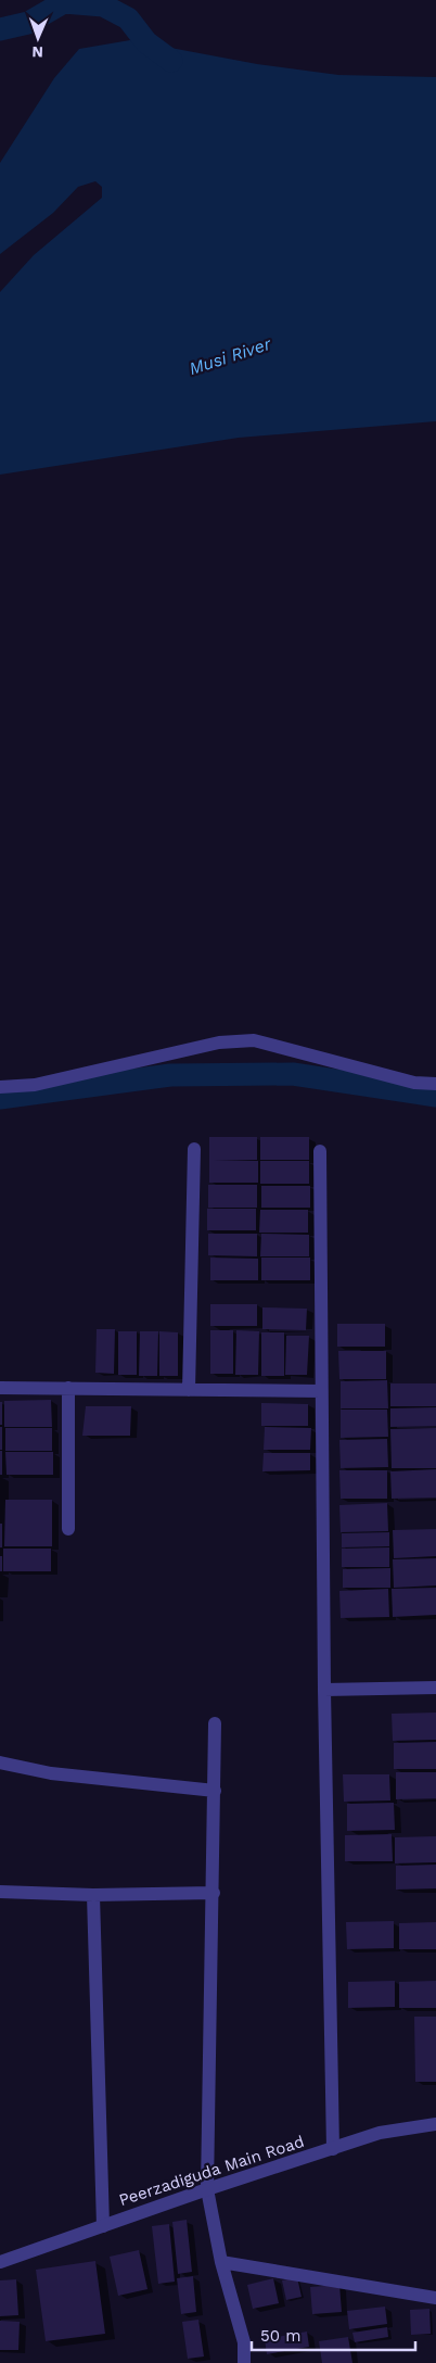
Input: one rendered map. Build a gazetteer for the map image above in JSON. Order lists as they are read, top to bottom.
{
  "streets": {
    "street": ["Peerzadiguda Main Road"]
  },
  "water": ["Musi River"],
  "scale_bar": "50 m",
  "north": "bottom"
}
